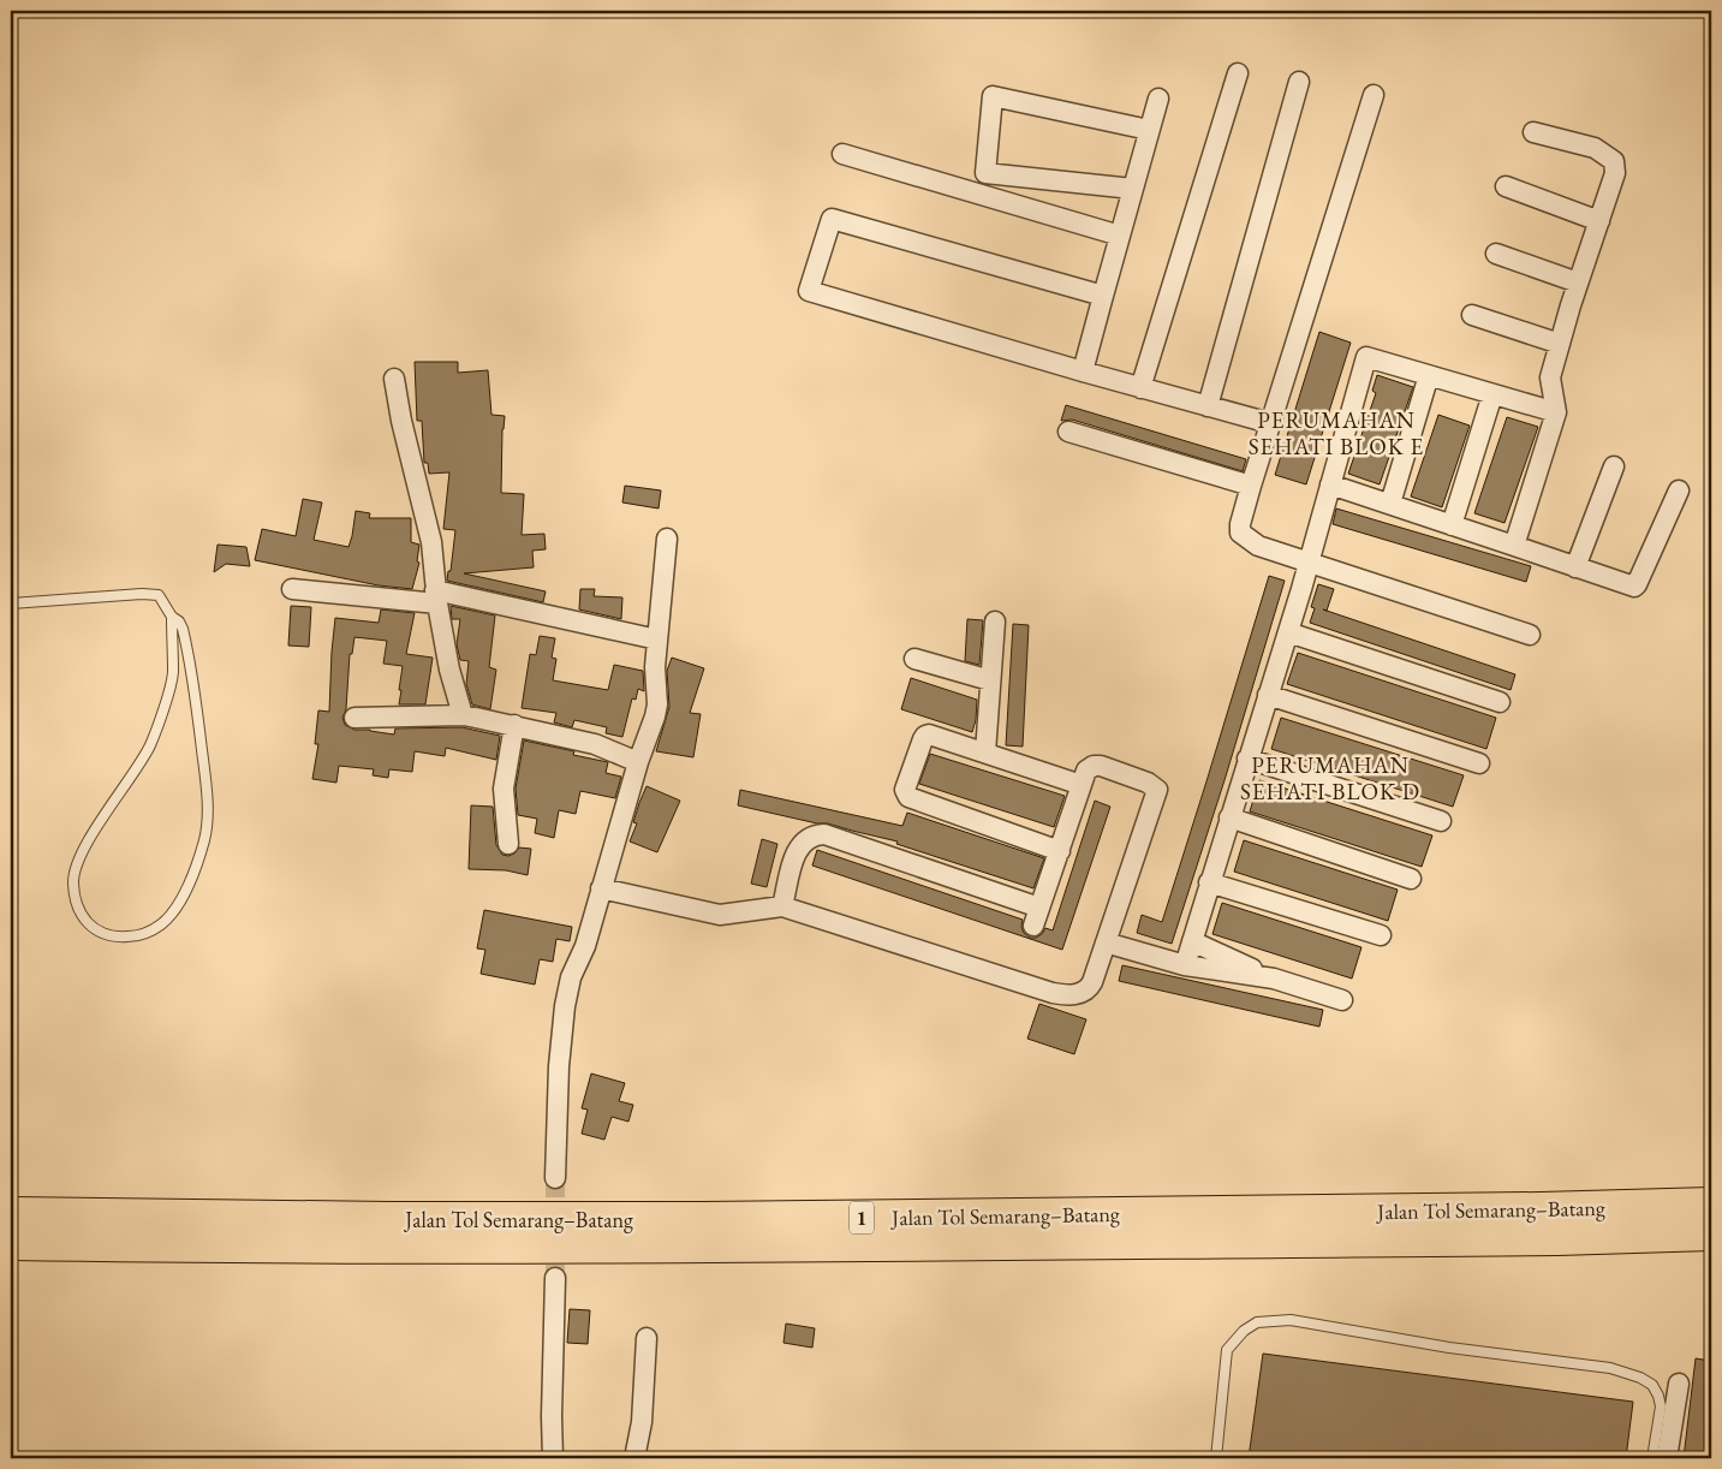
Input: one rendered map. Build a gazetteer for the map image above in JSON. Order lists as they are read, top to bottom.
{
  "streets": {
    "highway": ["Jalan Tol Semarang–Batang", "1"]
  },
  "districts": ["PERUMAHAN SEHATI BLOK E", "PERUMAHAN SEHATI BLOK D"]
}
